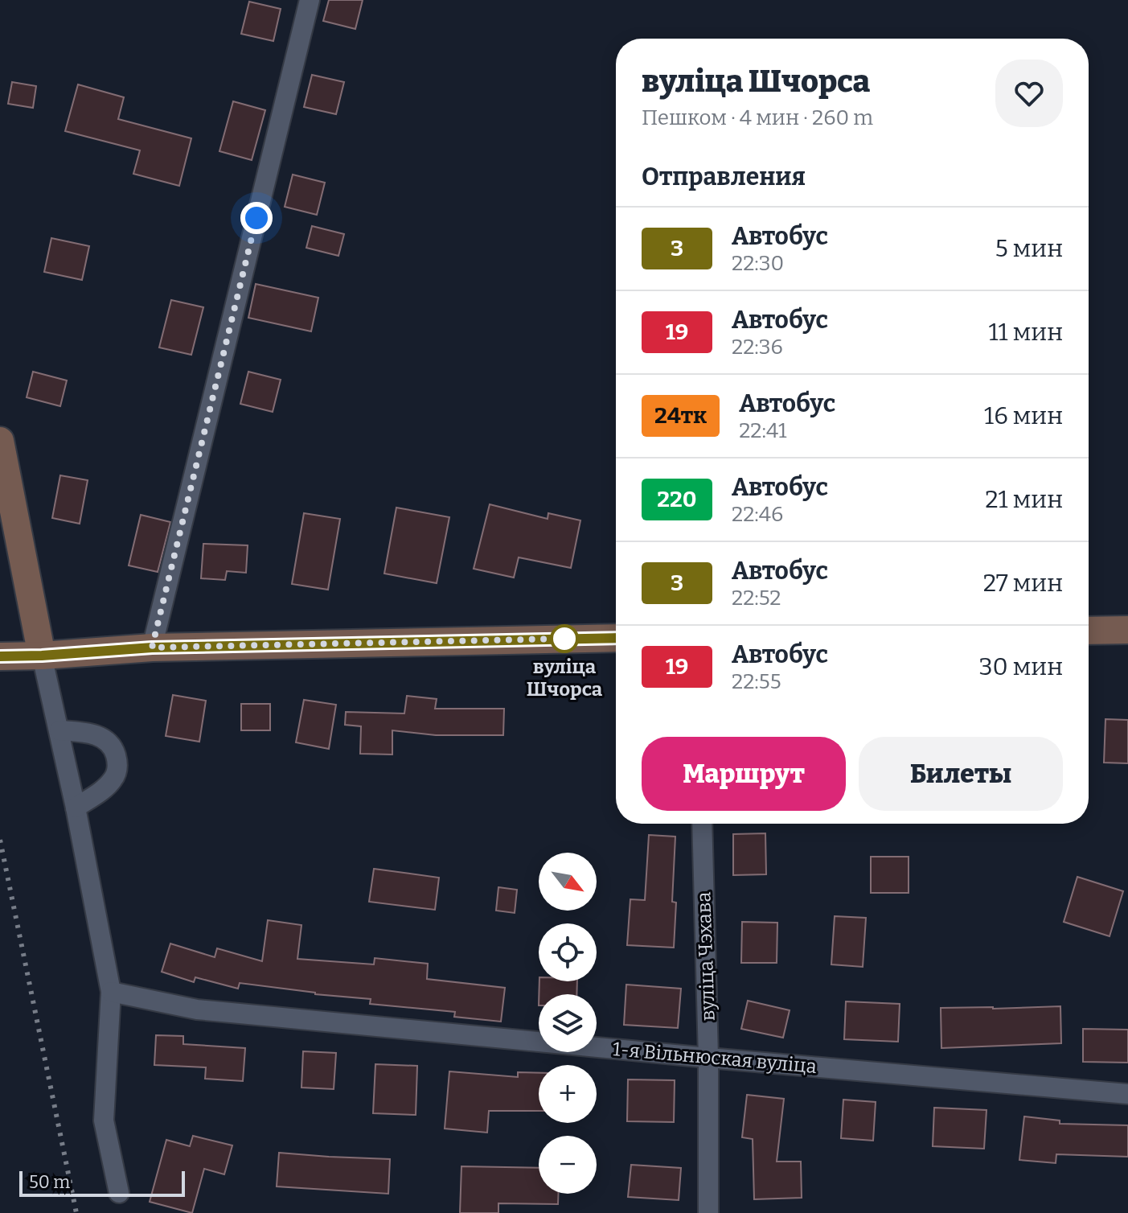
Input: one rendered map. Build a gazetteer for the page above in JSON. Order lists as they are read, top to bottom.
{
  "streets": {
    "street": ["вуліца Чэхава", "1-я Вільнюская вуліца"]
  },
  "crossings": [
    ["вуліца Чэхава", "1-я Вільнюская вуліца"]
  ],
  "places": ["вуліца Шчорса"],
  "lines": ["bus line 3"],
  "scale_bar": "50 m",
  "north": "bottom right",
  "page": {
    "heading": [
      ["вуліца Шчорса", "Пешком · 4 мин · 260 m"],
      "Отправления"
    ],
    "list": [
      {
        "mark": "3",
        "name": "Автобус",
        "note": "22:30",
        "value": "5 мин"
      },
      {
        "mark": "19",
        "name": "Автобус",
        "note": "22:36",
        "value": "11 мин"
      },
      {
        "mark": "24тк",
        "name": "Автобус",
        "note": "22:41",
        "value": "16 мин"
      },
      {
        "mark": "220",
        "name": "Автобус",
        "note": "22:46",
        "value": "21 мин"
      },
      {
        "mark": "3",
        "name": "Автобус",
        "note": "22:52",
        "value": "27 мин"
      },
      {
        "mark": "19",
        "name": "Автобус",
        "note": "22:55",
        "value": "30 мин"
      }
    ],
    "buttons": ["Маршрут", "Билеты"],
    "map_buttons": ["+", "−"],
    "scale": "50 m"
  }
}
